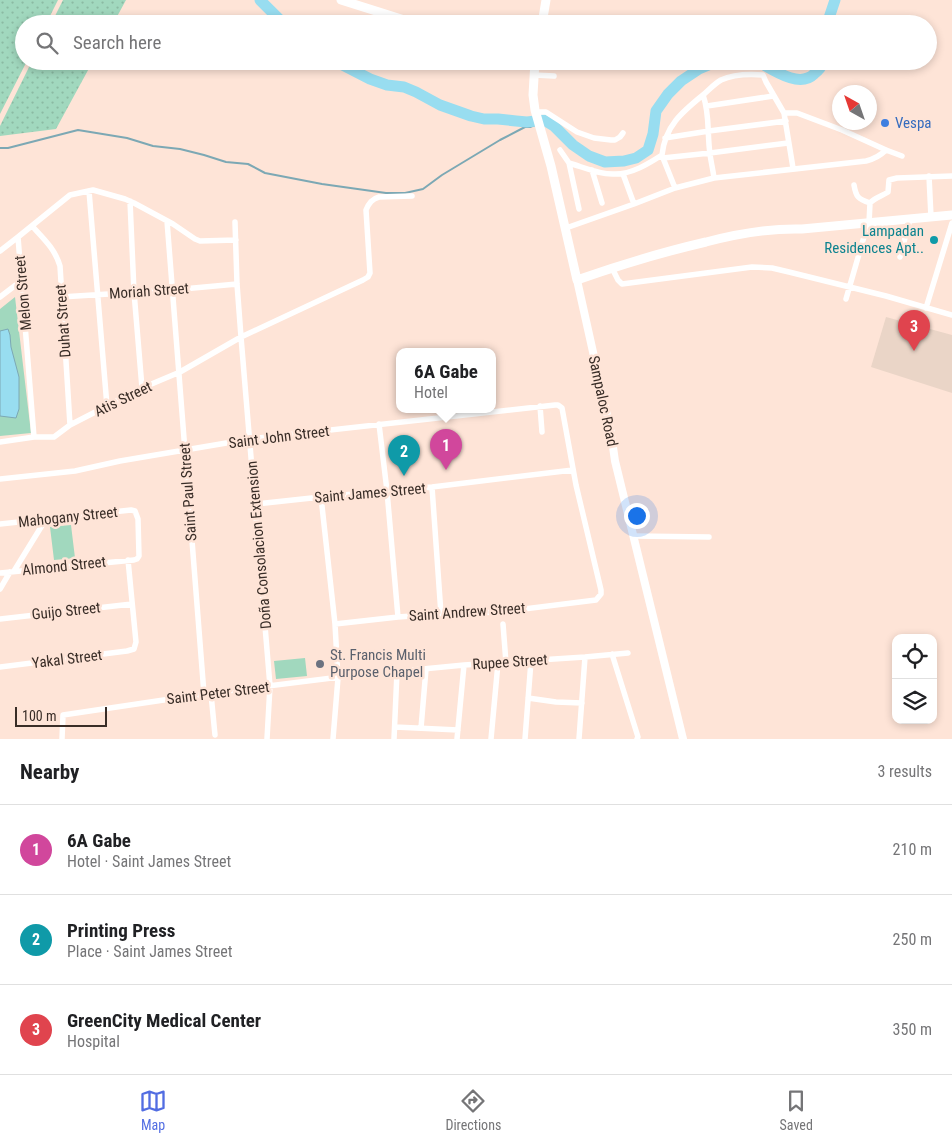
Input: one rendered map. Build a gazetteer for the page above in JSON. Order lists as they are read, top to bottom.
{
  "streets": {
    "main road": ["Sampaloc Road"],
    "street": [
      "Moriah Street",
      "Melon Street",
      "Duhat Street",
      "Atis Street",
      "Saint John Street",
      "Saint Paul Street",
      "Saint James Street",
      "Mahogany Street",
      "Doña Consolacion Extension",
      "Almond Street",
      "Guijo Street",
      "Saint Andrew Street",
      "Yakal Street",
      "Rupee Street",
      "Saint Peter Street"
    ]
  },
  "crossings": [
    ["Moriah Street", "Duhat Street"],
    ["Moriah Street", "Saint Paul Street"],
    ["Moriah Street", "Doña Consolacion Extension"],
    ["Melon Street", "Duhat Street"],
    ["Melon Street", "Atis Street"],
    ["Melon Street", "Saint Paul Street"],
    ["Melon Street", "Doña Consolacion Extension"],
    ["Duhat Street", "Atis Street"],
    ["Atis Street", "Saint Paul Street"],
    ["Atis Street", "Doña Consolacion Extension"],
    ["Saint John Street", "Saint Paul Street"],
    ["Saint John Street", "Saint James Street"],
    ["Saint John Street", "Doña Consolacion Extension"],
    ["Saint John Street", "Saint Andrew Street"],
    ["Saint Paul Street", "Saint Peter Street"],
    ["Saint James Street", "Doña Consolacion Extension"],
    ["Saint James Street", "Saint Andrew Street"],
    ["Mahogany Street", "Almond Street"],
    ["Doña Consolacion Extension", "Saint Peter Street"],
    ["Guijo Street", "Yakal Street"]
  ],
  "places": ["Vespa", "Lampadan Residences Apt..", "St. Francis Multi Purpose Chapel"],
  "scale_bar": "100 m",
  "north": "top left",
  "page": {
    "search": "Search here",
    "pins": ["3", "1", "2"],
    "popup": ["6A Gabe", "Hotel"],
    "scale": "100 m",
    "heading": ["Nearby", "3 results"],
    "list": [
      {
        "mark": "1",
        "name": "6A Gabe",
        "note": "Hotel · Saint James Street",
        "value": "210 m"
      },
      {
        "mark": "2",
        "name": "Printing Press",
        "note": "Place · Saint James Street",
        "value": "250 m"
      },
      {
        "mark": "3",
        "name": "GreenCity Medical Center",
        "note": "Hospital",
        "value": "350 m"
      }
    ],
    "nav": ["Map", "Directions", "Saved"]
  }
}
